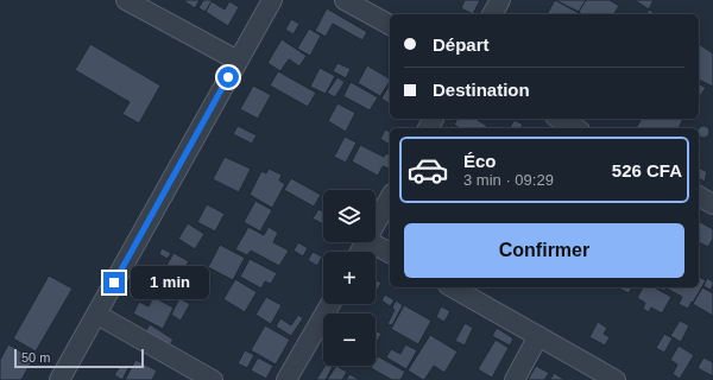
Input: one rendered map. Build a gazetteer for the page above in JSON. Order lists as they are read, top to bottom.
{
  "scale_bar": "50 m",
  "page": {
    "banner": ["Départ", "Destination"],
    "list": [
      {
        "name": "Éco",
        "note": "3 min · 09:29",
        "value": "526 CFA"
      }
    ],
    "map_buttons": ["+", "−"],
    "buttons": "Confirmer",
    "bubble": "1 min",
    "scale": "50 m"
  }
}
